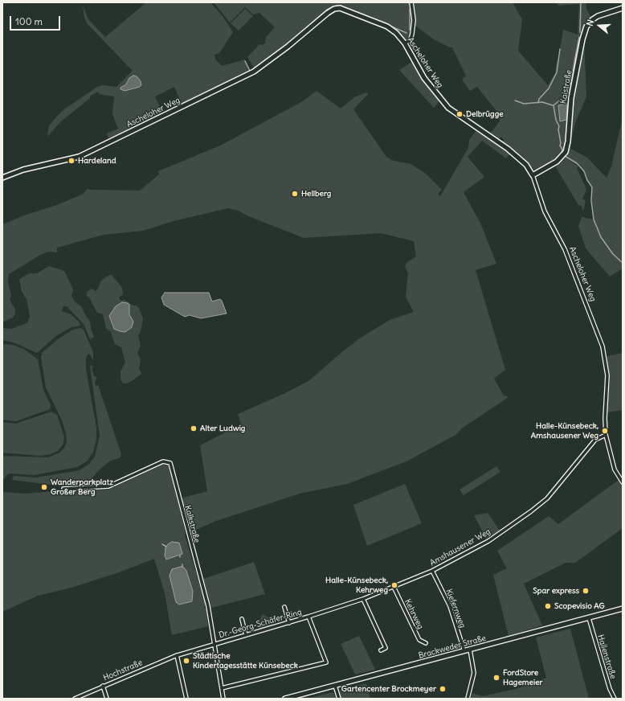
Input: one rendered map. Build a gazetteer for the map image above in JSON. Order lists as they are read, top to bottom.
{
  "streets": {
    "street": [
      "Ascheloher Weg",
      "Kaistraße",
      "Kalkstraße",
      "Amshausener Weg",
      "Kiefernweg",
      "Kehrweg",
      "Dr.-Georg-Schäfer-Ring",
      "Brackweder Straße",
      "Hallenstraße",
      "Hochstraße"
    ]
  },
  "crossings": [
    ["Ascheloher Weg", "Kaistraße"],
    ["Ascheloher Weg", "Amshausener Weg"],
    ["Kalkstraße", "Dr.-Georg-Schäfer-Ring"],
    ["Kalkstraße", "Hochstraße"],
    ["Amshausener Weg", "Kiefernweg"],
    ["Amshausener Weg", "Kehrweg"],
    ["Amshausener Weg", "Dr.-Georg-Schäfer-Ring"],
    ["Kiefernweg", "Brackweder Straße"],
    ["Dr.-Georg-Schäfer-Ring", "Hochstraße"],
    ["Brackweder Straße", "Hallenstraße"]
  ],
  "places": [
    "Delbrügge",
    "Hardeland",
    "Hellberg",
    "Alter Ludwig",
    "Halle-Künsebeck, Amshausener Weg",
    "Wanderparkplatz Großer Berg",
    "Halle-Künsebeck, Kehrweg",
    "Spar express",
    "Scopevisio AG",
    "Städtische Kindertagesstätte Künsebeck",
    "FordStore Hagemeier",
    "Gartencenter Brockmeyer"
  ],
  "scale_bar": "100 m",
  "north": "left"
}
